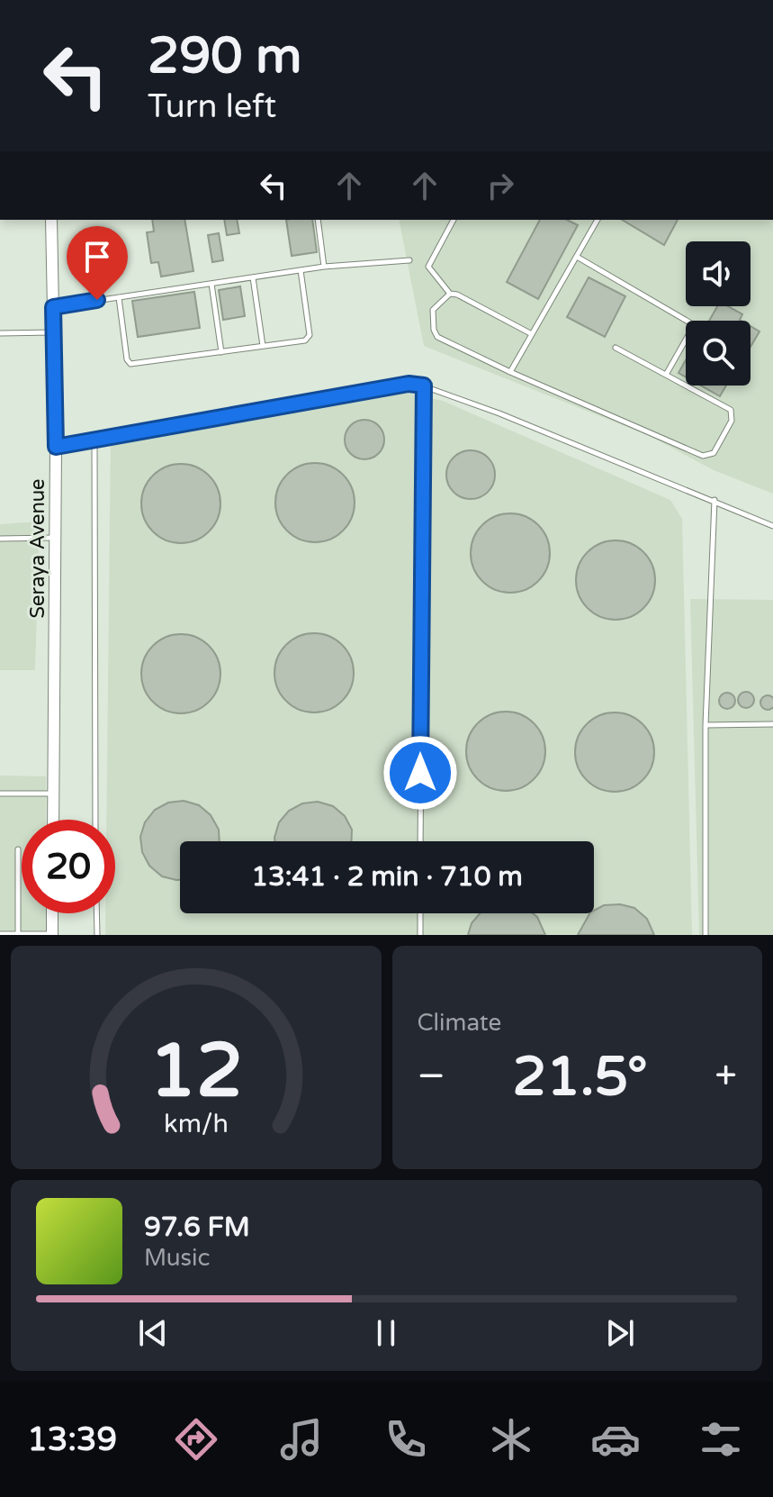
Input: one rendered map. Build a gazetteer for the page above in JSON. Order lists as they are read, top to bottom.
{
  "streets": {
    "street": ["Seraya Avenue"]
  },
  "page": {
    "turn": ["290 m", "Turn left"],
    "limit": "20",
    "trip": "13:41 · 2 min · 710 m",
    "tile": "Climate",
    "heat": ["−", "21.5°", "+"],
    "song": ["97.6 FM", "Music"],
    "tabs": "13:39",
    "gauge": ["12", "km/h"]
  }
}
